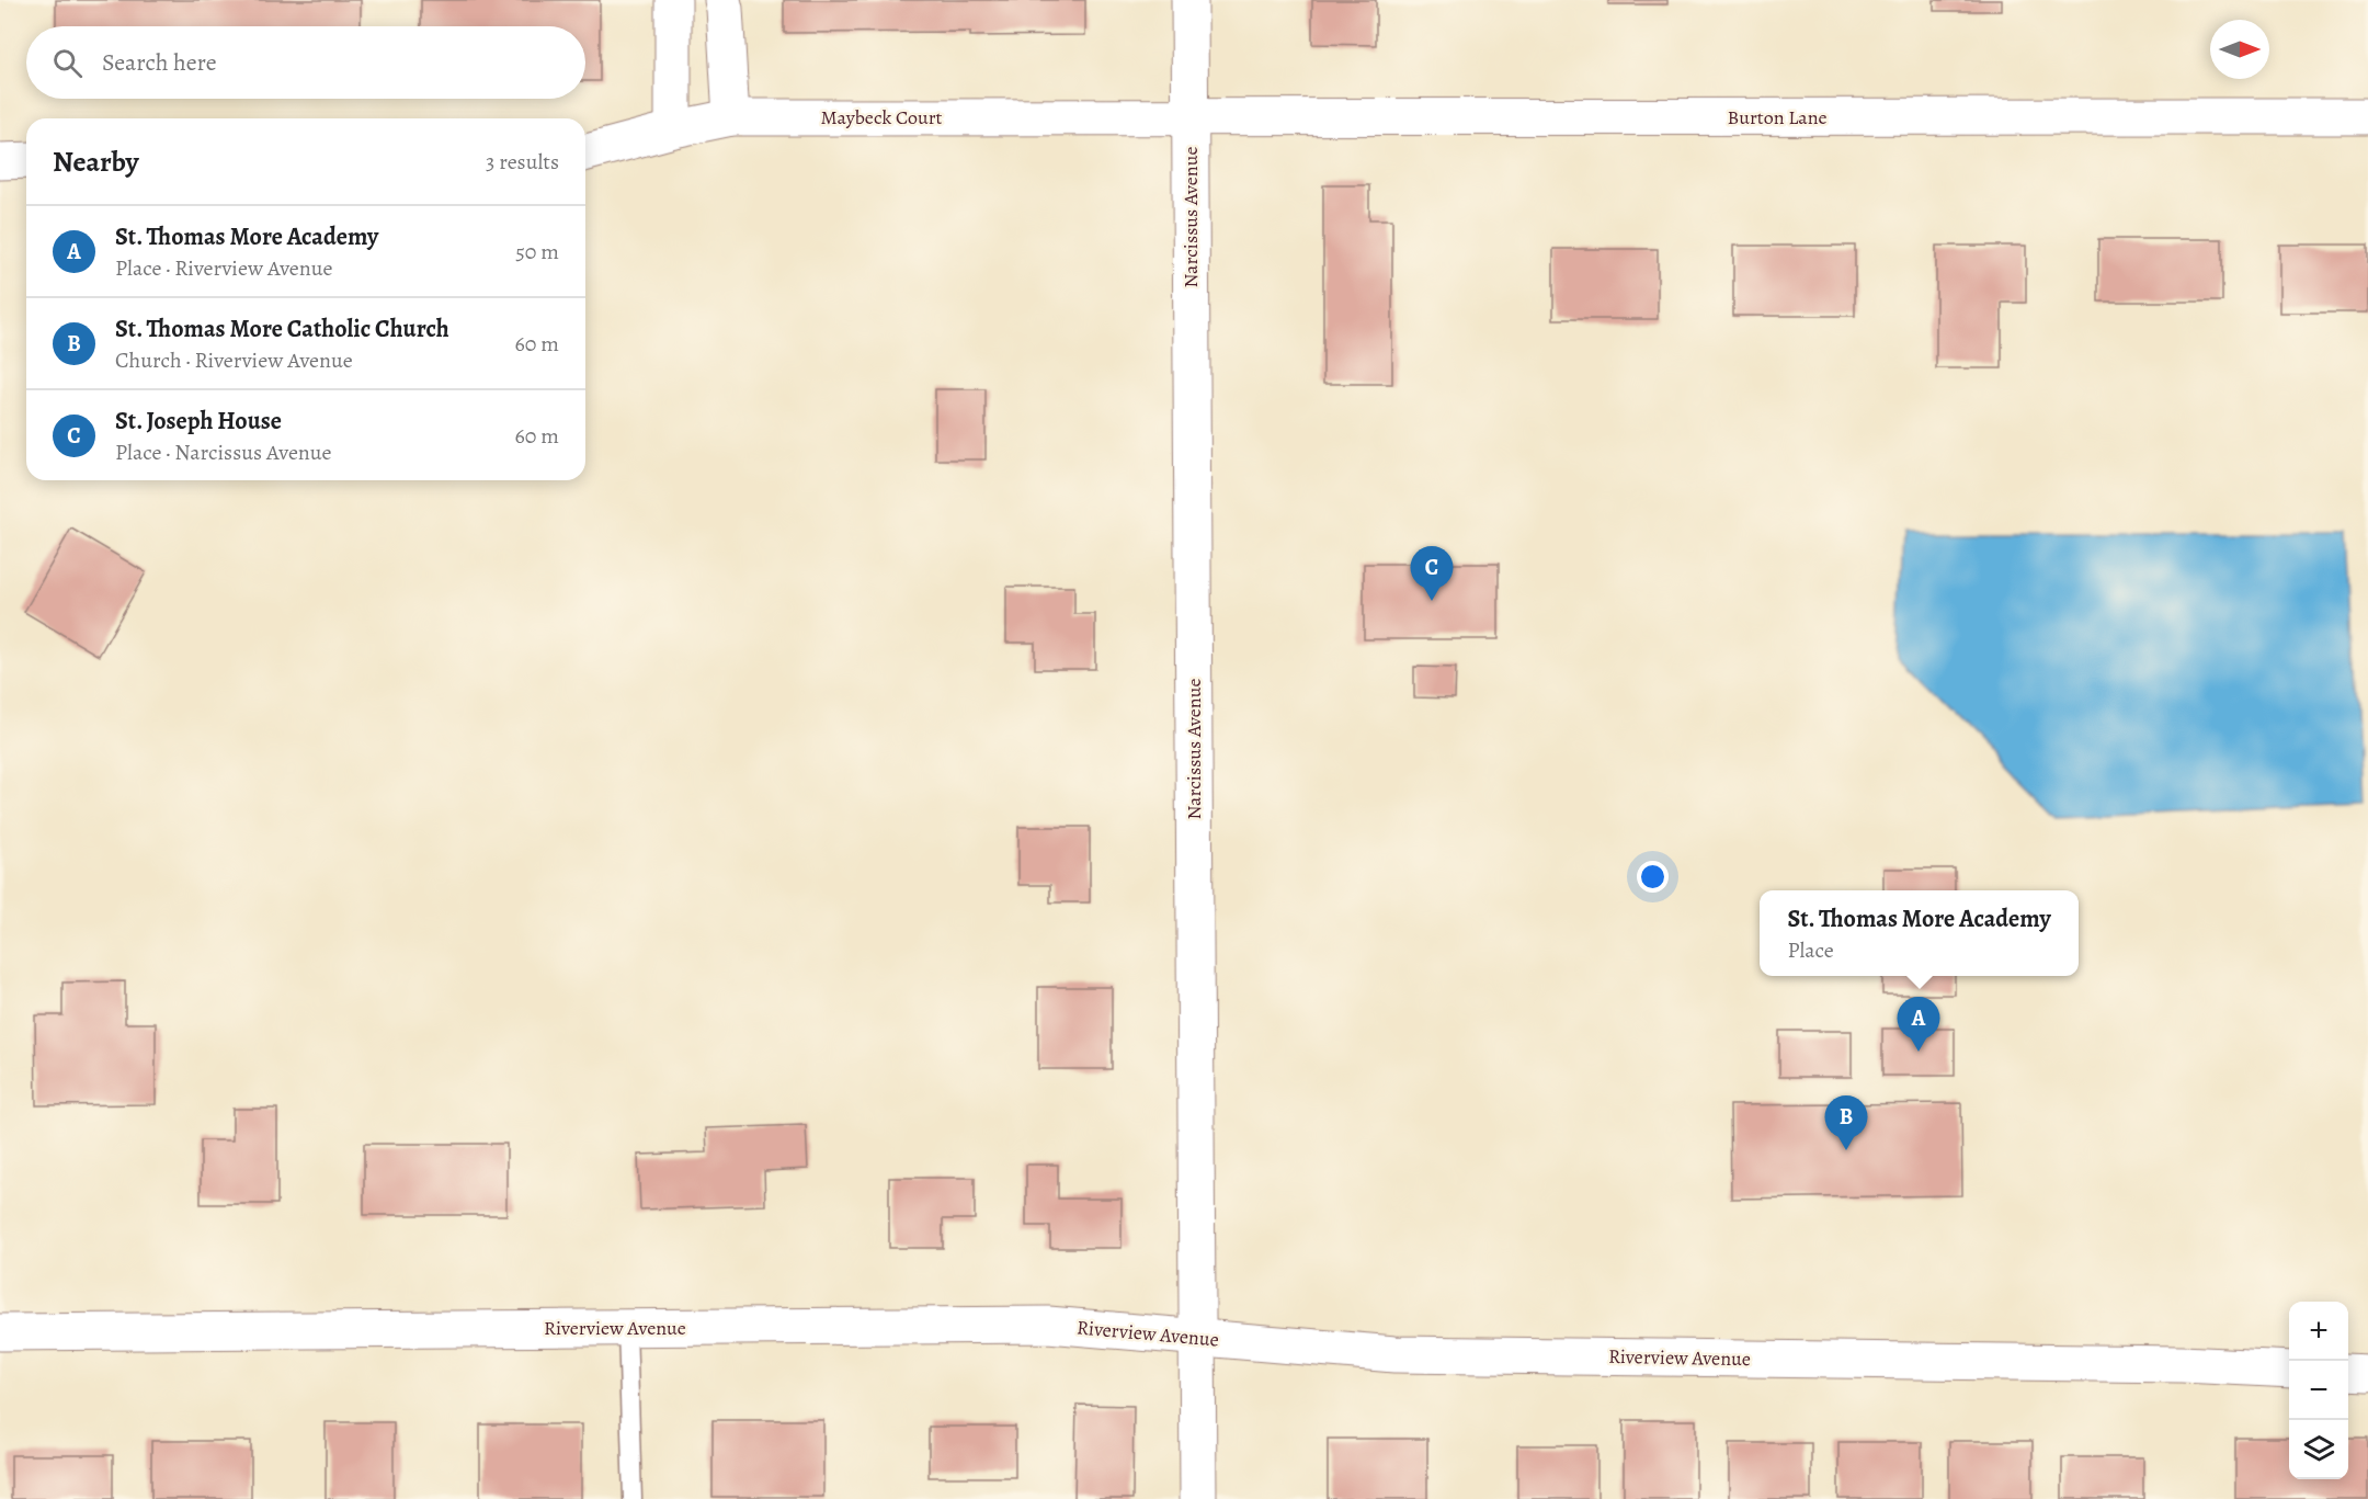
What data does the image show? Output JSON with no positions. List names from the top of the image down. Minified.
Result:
{"streets":{"street":["Maybeck Court","Burton Lane","Narcissus Avenue","Riverview Avenue"]},"crossings":[["Maybeck Court","Burton Lane"],["Maybeck Court","Narcissus Avenue"],["Burton Lane","Narcissus Avenue"],["Narcissus Avenue","Riverview Avenue"]],"north":"right","page":{"search":"Search here","heading":["Nearby","3 results"],"list":[{"mark":"A","name":"St. Thomas More Academy","note":"Place · Riverview Avenue","value":"50 m"},{"mark":"B","name":"St. Thomas More Catholic Church","note":"Church · Riverview Avenue","value":"60 m"},{"mark":"C","name":"St. Joseph House","note":"Place · Narcissus Avenue","value":"60 m"}],"pins":["C","A","B"],"popup":["St. Thomas More Academy","Place"],"map_buttons":["+","−"]}}
